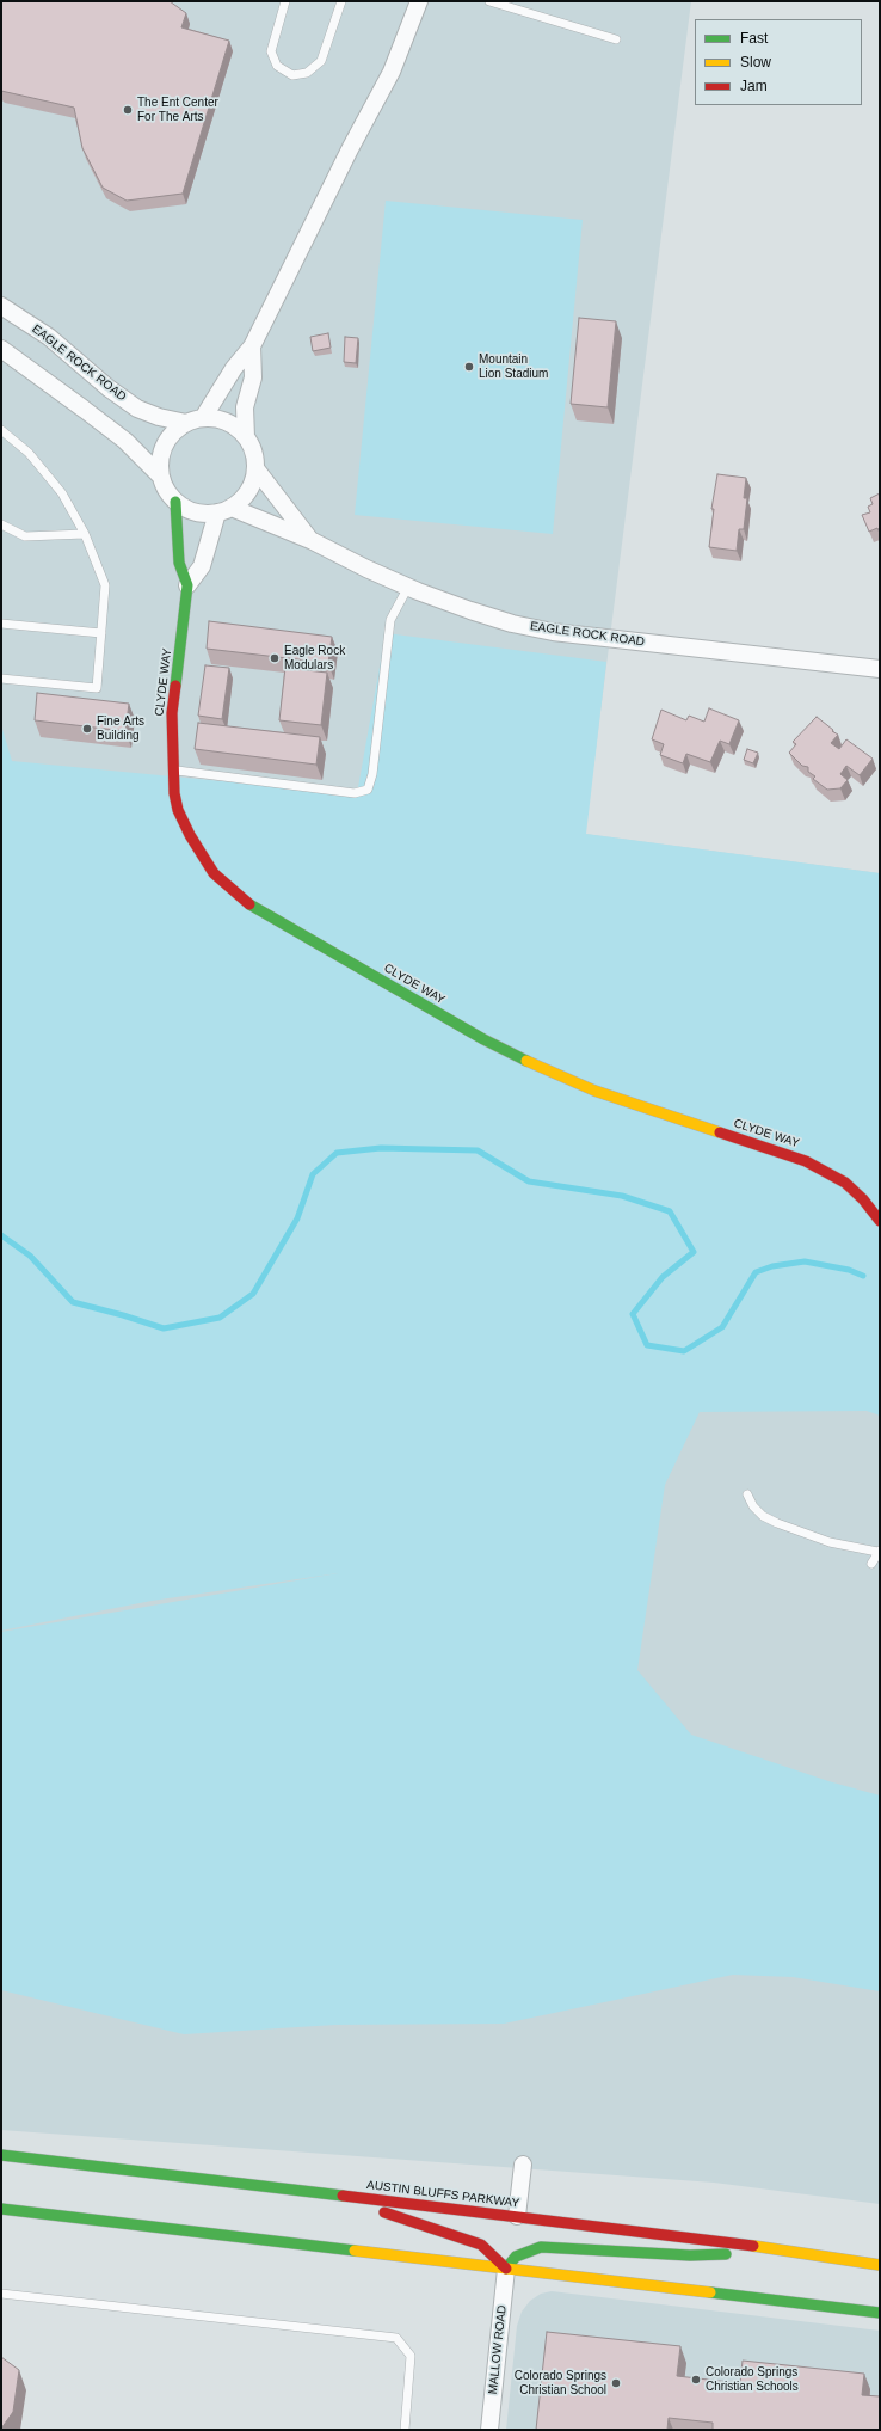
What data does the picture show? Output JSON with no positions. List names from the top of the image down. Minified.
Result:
{"streets":{"main road":["CLYDE WAY","AUSTIN BLUFFS PARKWAY"],"street":["EAGLE ROCK ROAD","MALLOW ROAD"]},"places":["The Ent Center For The Arts","Mountain Lion Stadium","Eagle Rock Modulars","Fine Arts Building","Colorado Springs Christian Schools","Colorado Springs Christian School"],"legend":["Fast","Slow","Jam"]}
